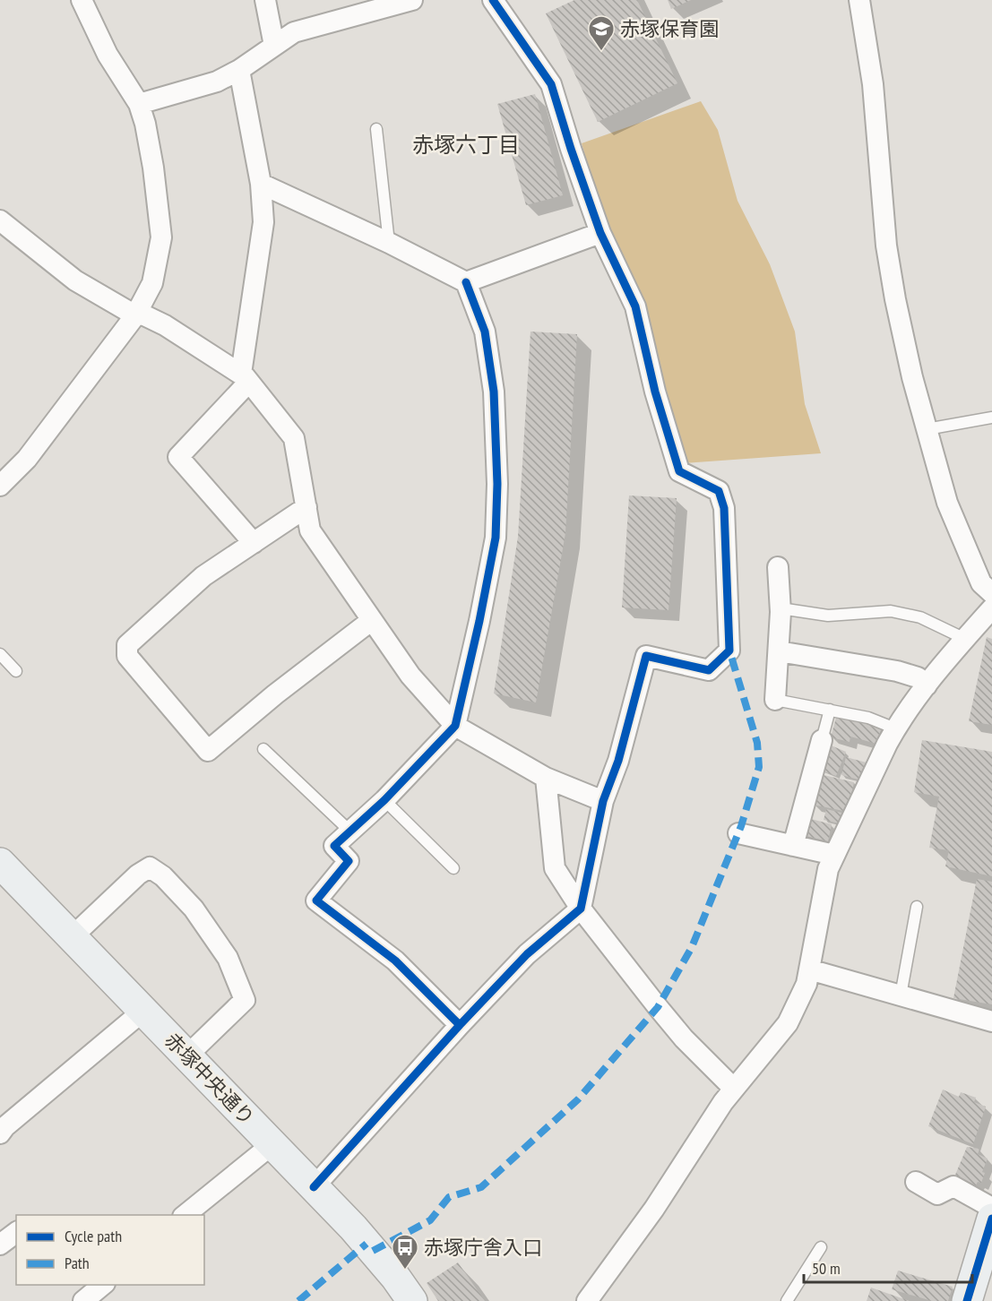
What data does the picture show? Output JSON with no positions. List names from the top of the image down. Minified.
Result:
{"streets":{"street":["赤塚中央通り"]},"districts":["赤塚六丁目"],"places":{"school or university":["赤塚保育園"],"bus stop":["赤塚庁舎入口"]},"legend":["Cycle path","Path"],"scale_bar":"50 m"}
